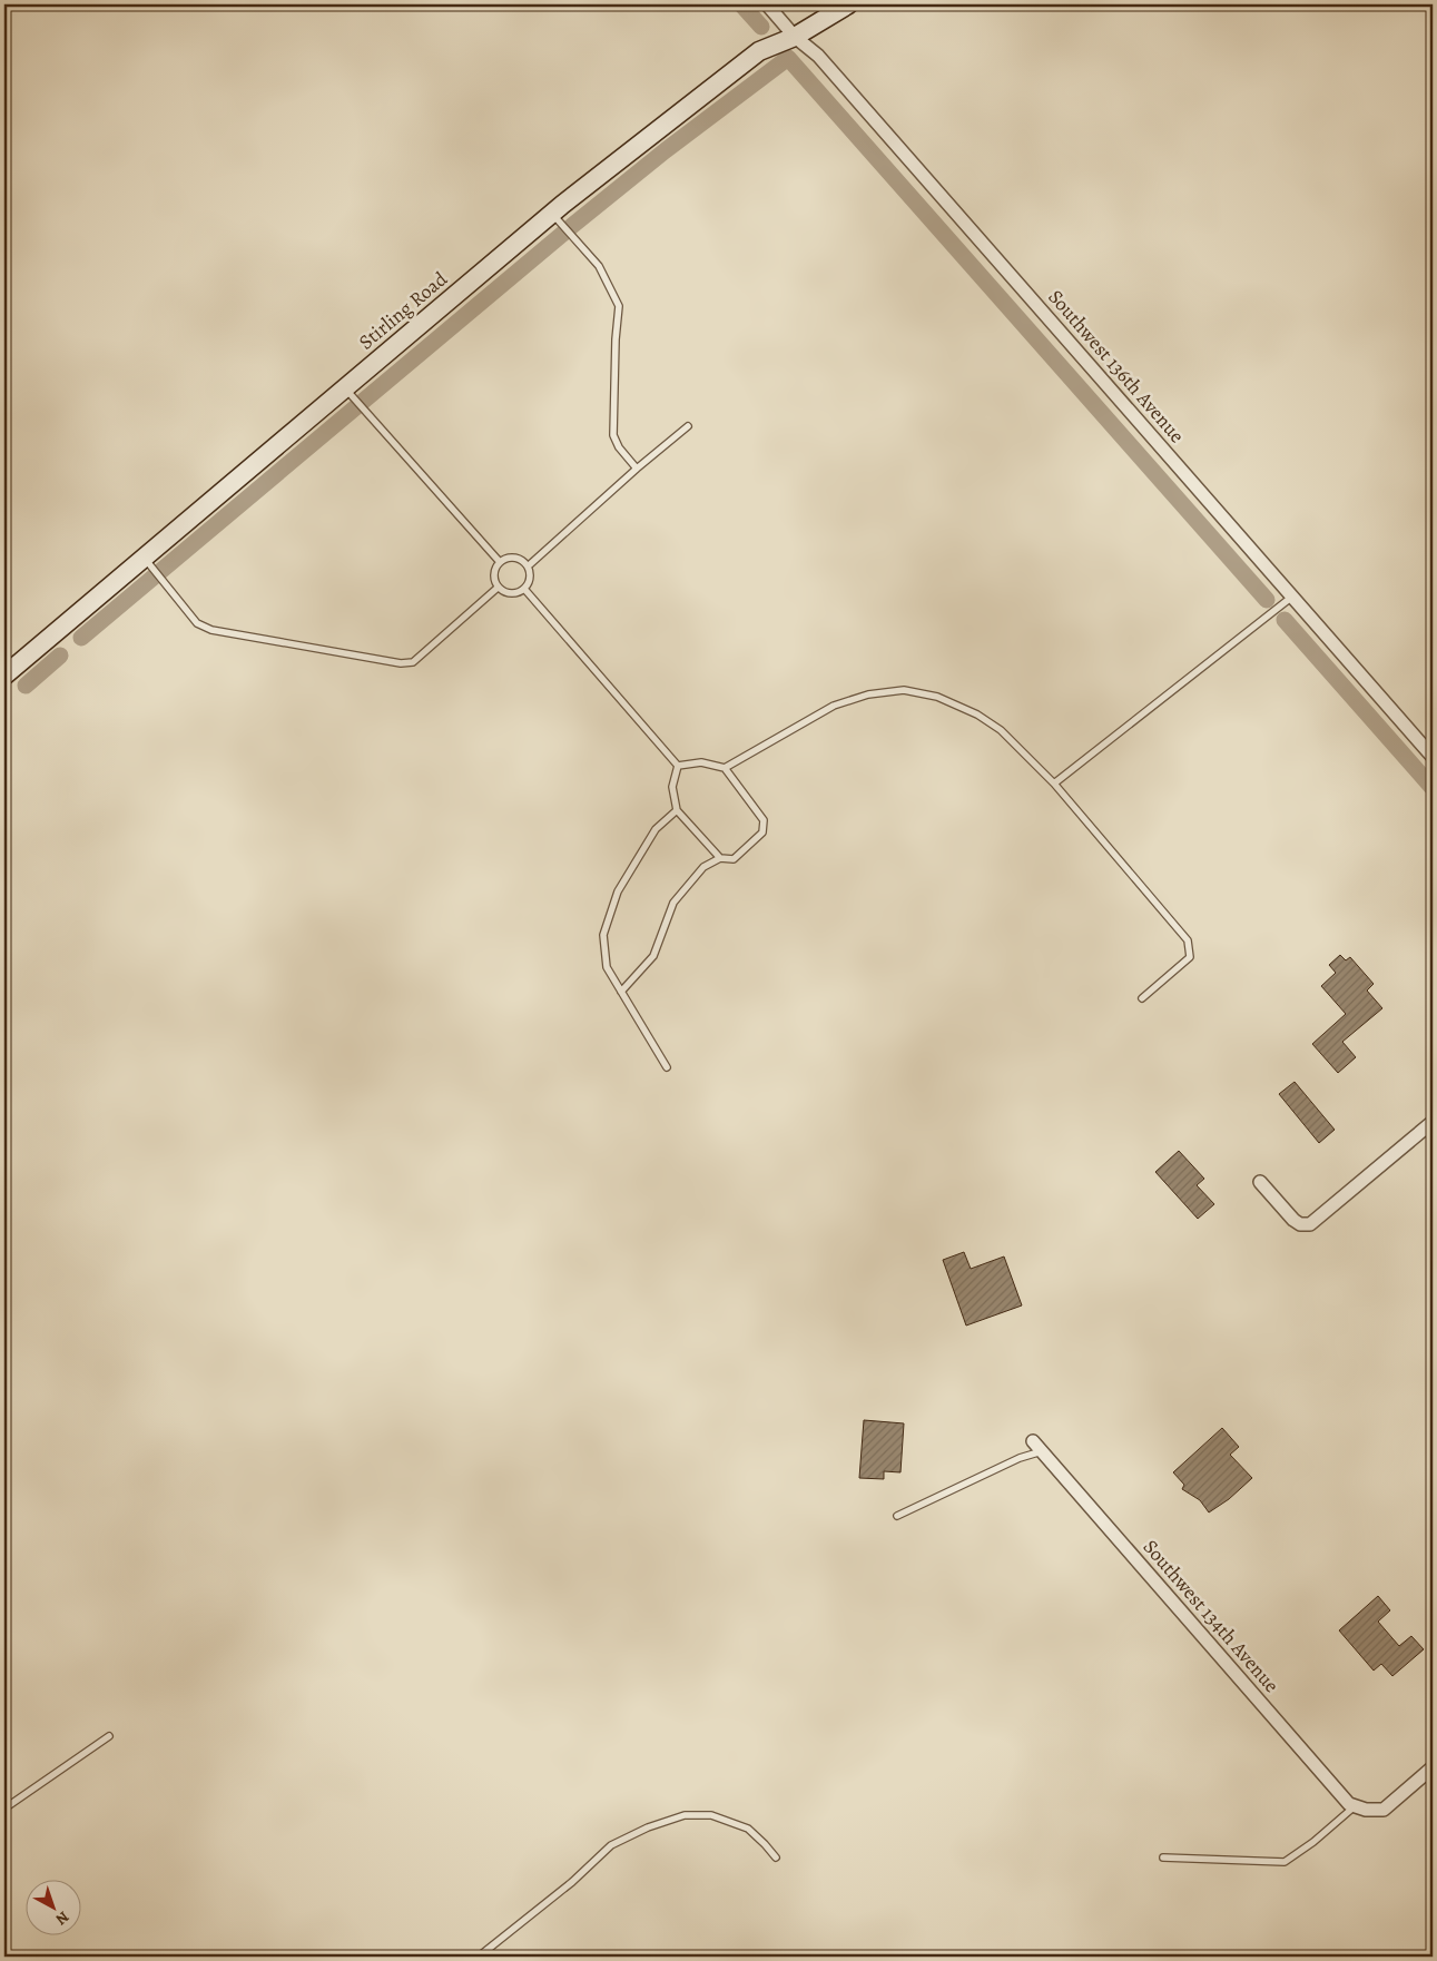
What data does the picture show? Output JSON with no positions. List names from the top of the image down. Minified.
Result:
{"streets":{"street":["Stirling Road","Southwest 136th Avenue","Southwest 134th Avenue"]},"crossings":[["Stirling Road","Southwest 136th Avenue"]],"north":"bottom right"}
